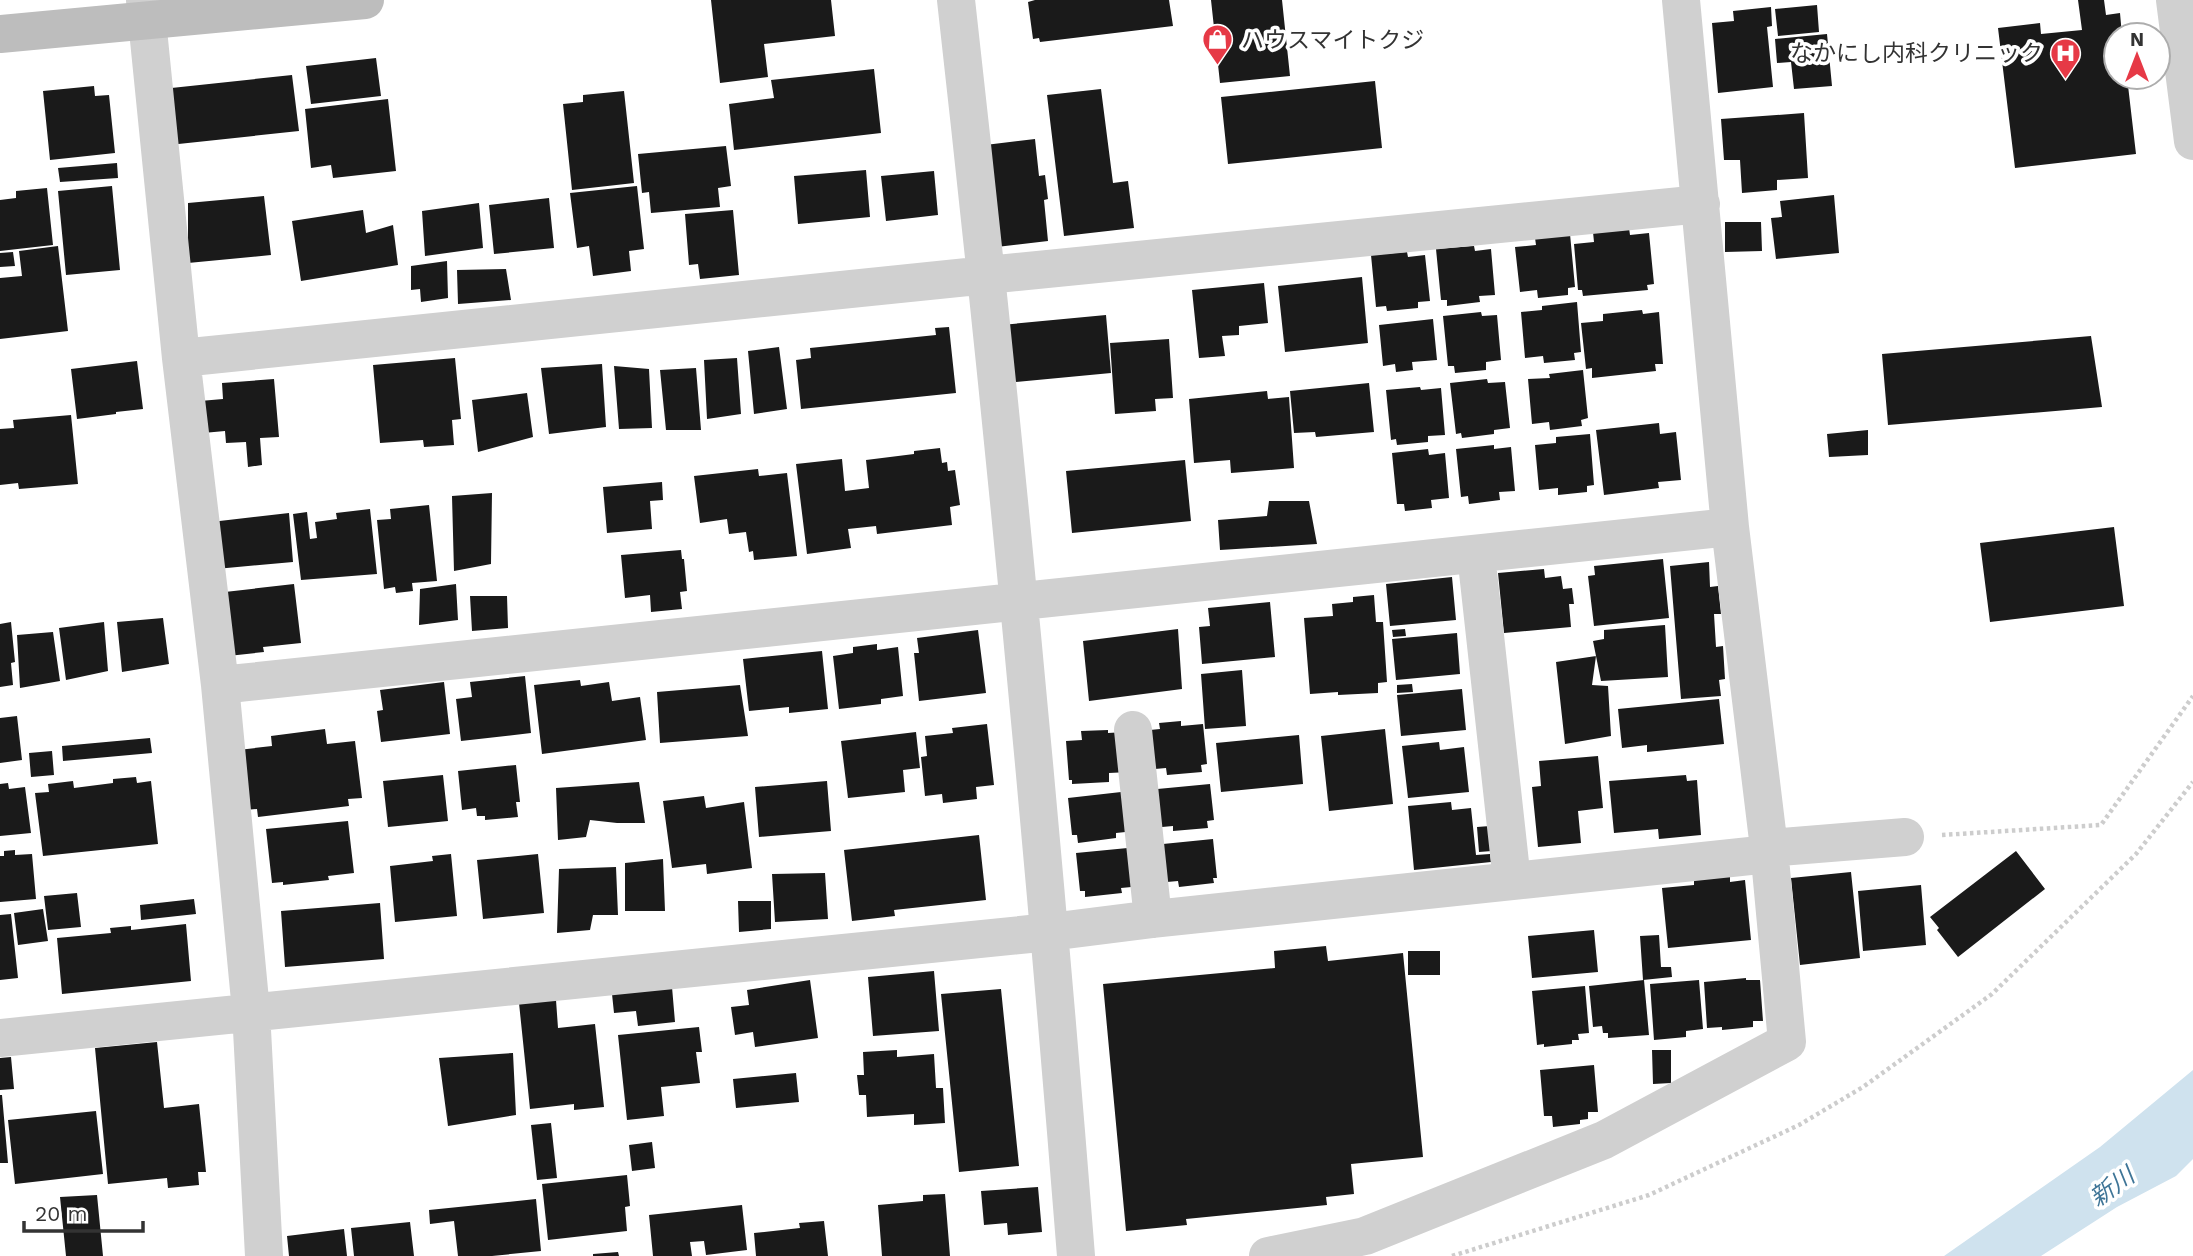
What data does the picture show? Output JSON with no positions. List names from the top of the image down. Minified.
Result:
{"water":["新川"],"places":{"shop":["ハウスマイトクジ"],"hospital":["なかにし内科クリニック"]},"scale_bar":"20 m","north":"top"}
